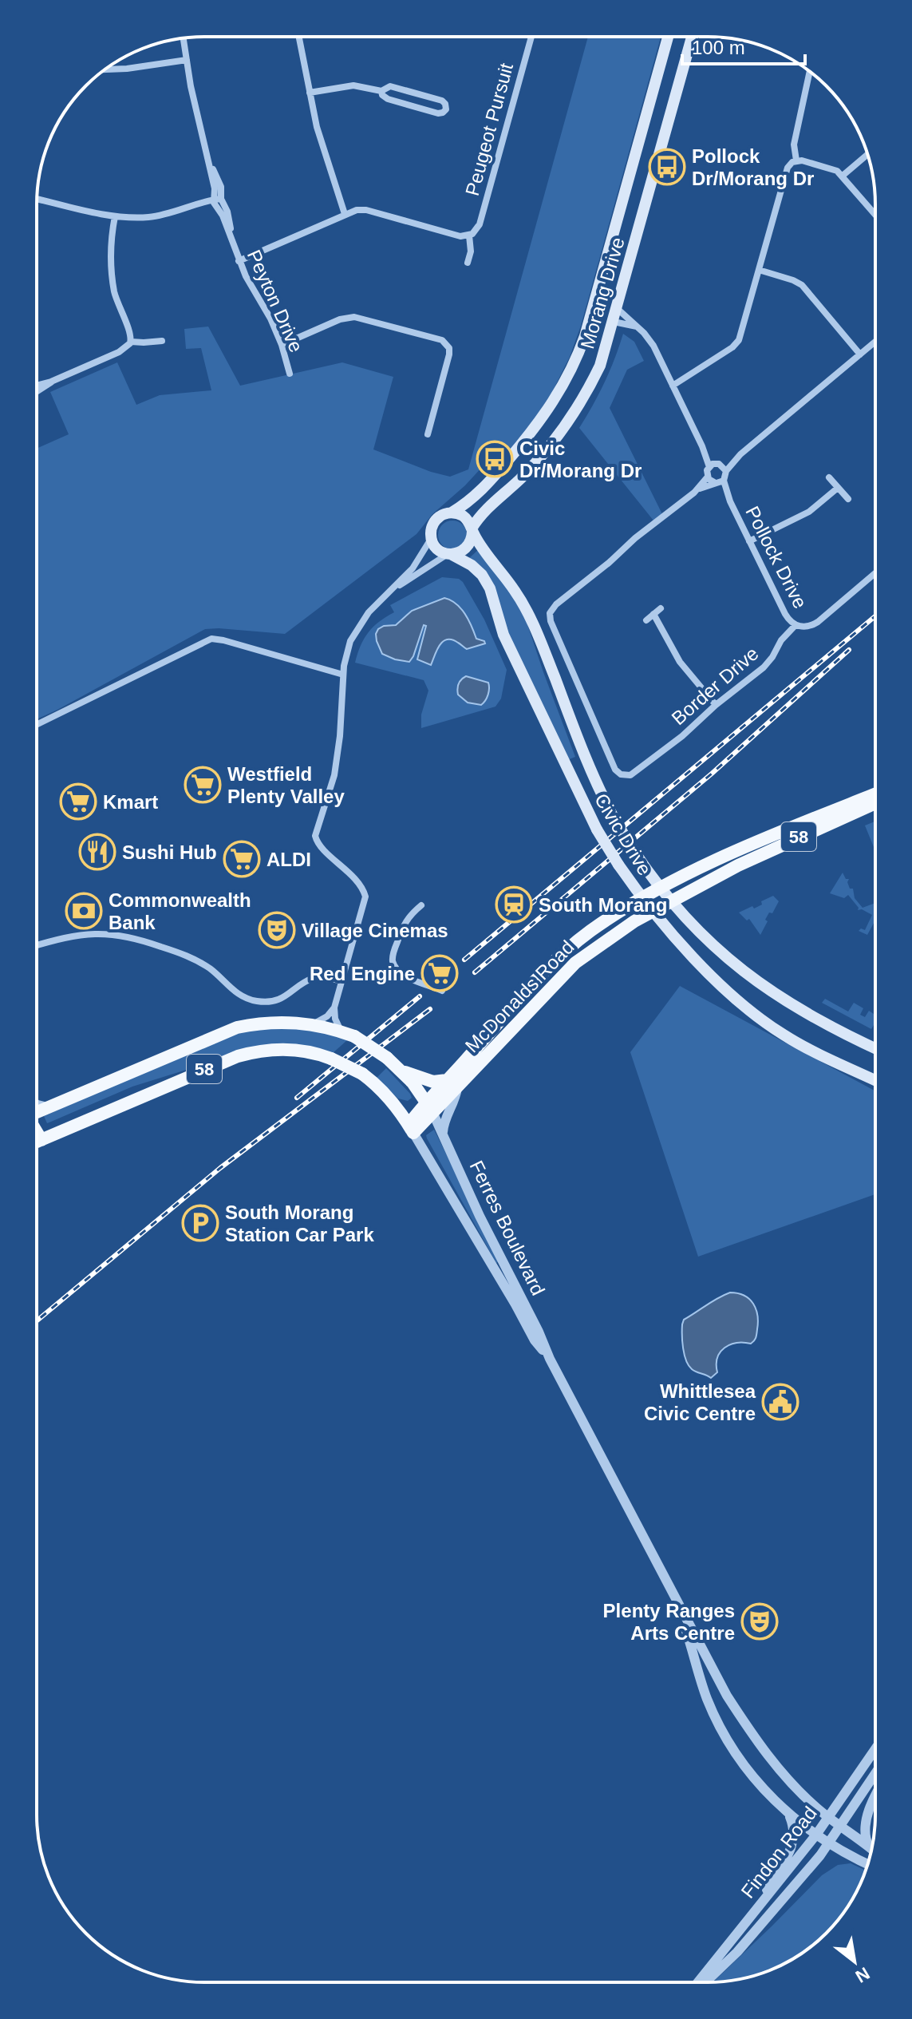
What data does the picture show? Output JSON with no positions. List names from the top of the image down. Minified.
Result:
{"streets":{"main road":["Morang Drive","Civic Drive","58","McDonalds Road"],"street":["Peugeot Pursuit","Peyton Drive","Pollock Drive","Border Drive","Ferres Boulevard","Findon Road"]},"crossings":[["Morang Drive","Civic Drive"],["Pollock Drive","Border Drive"],["Civic Drive","McDonalds Road"],["58","McDonalds Road"],["58","Ferres Boulevard"],["McDonalds Road","Ferres Boulevard"],["Ferres Boulevard","Findon Road"]],"places":{"bus stop":["Pollock Dr/Morang Dr","Civic Dr/Morang Dr"],"supermarket":["Westfield Plenty Valley","Kmart","ALDI","Red Engine"],"restaurant":["Sushi Hub"],"station":["South Morang"],"bank":["Commonwealth Bank"],"theatre":["Village Cinemas","Plenty Ranges Arts Centre"],"parking":["South Morang Station Car Park"],"public building":["Whittlesea Civic Centre"]},"scale_bar":"100 m","north":"bottom right"}
